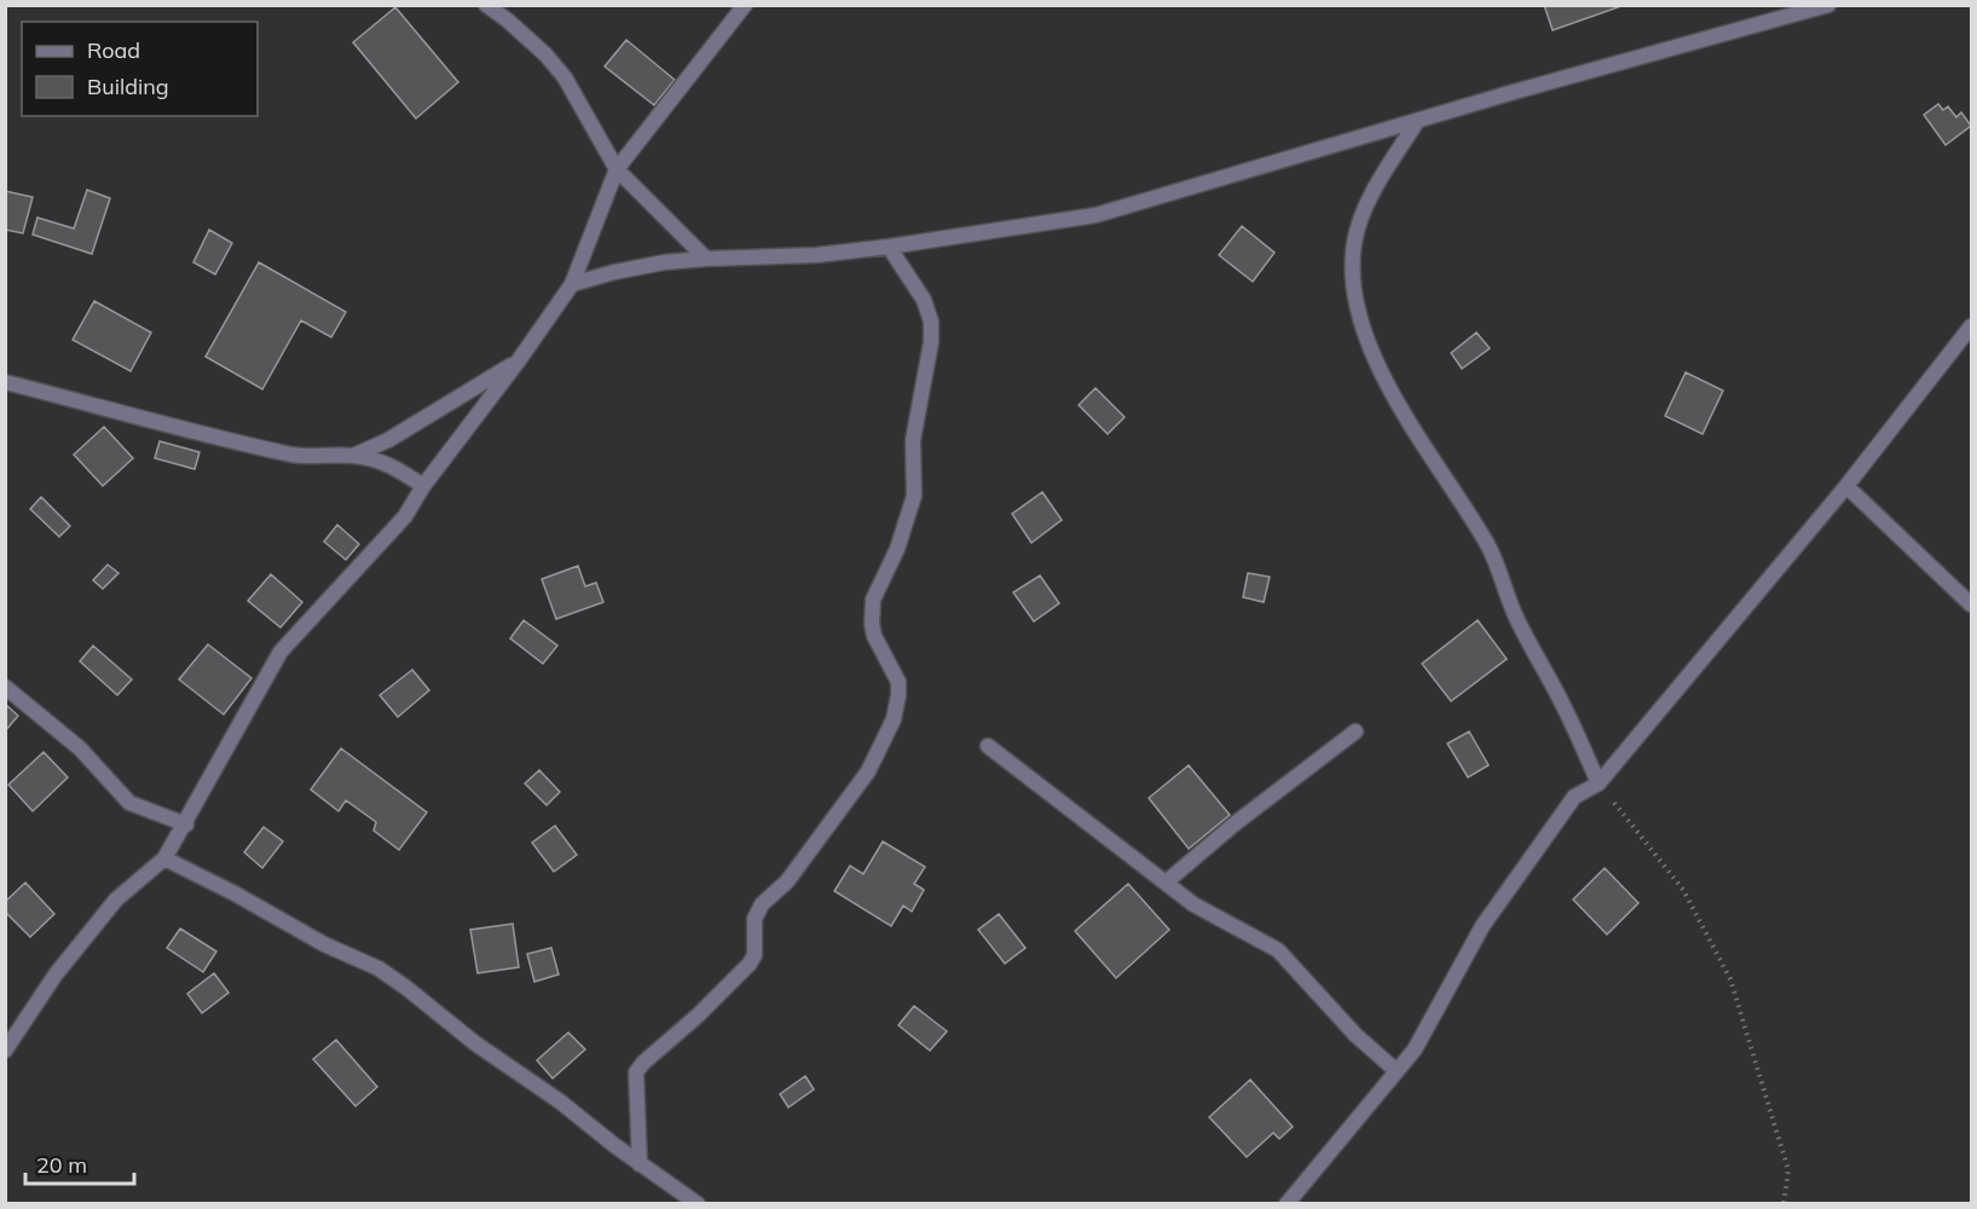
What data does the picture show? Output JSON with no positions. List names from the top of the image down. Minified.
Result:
{"legend":["Road","Building"],"scale_bar":"20 m"}
